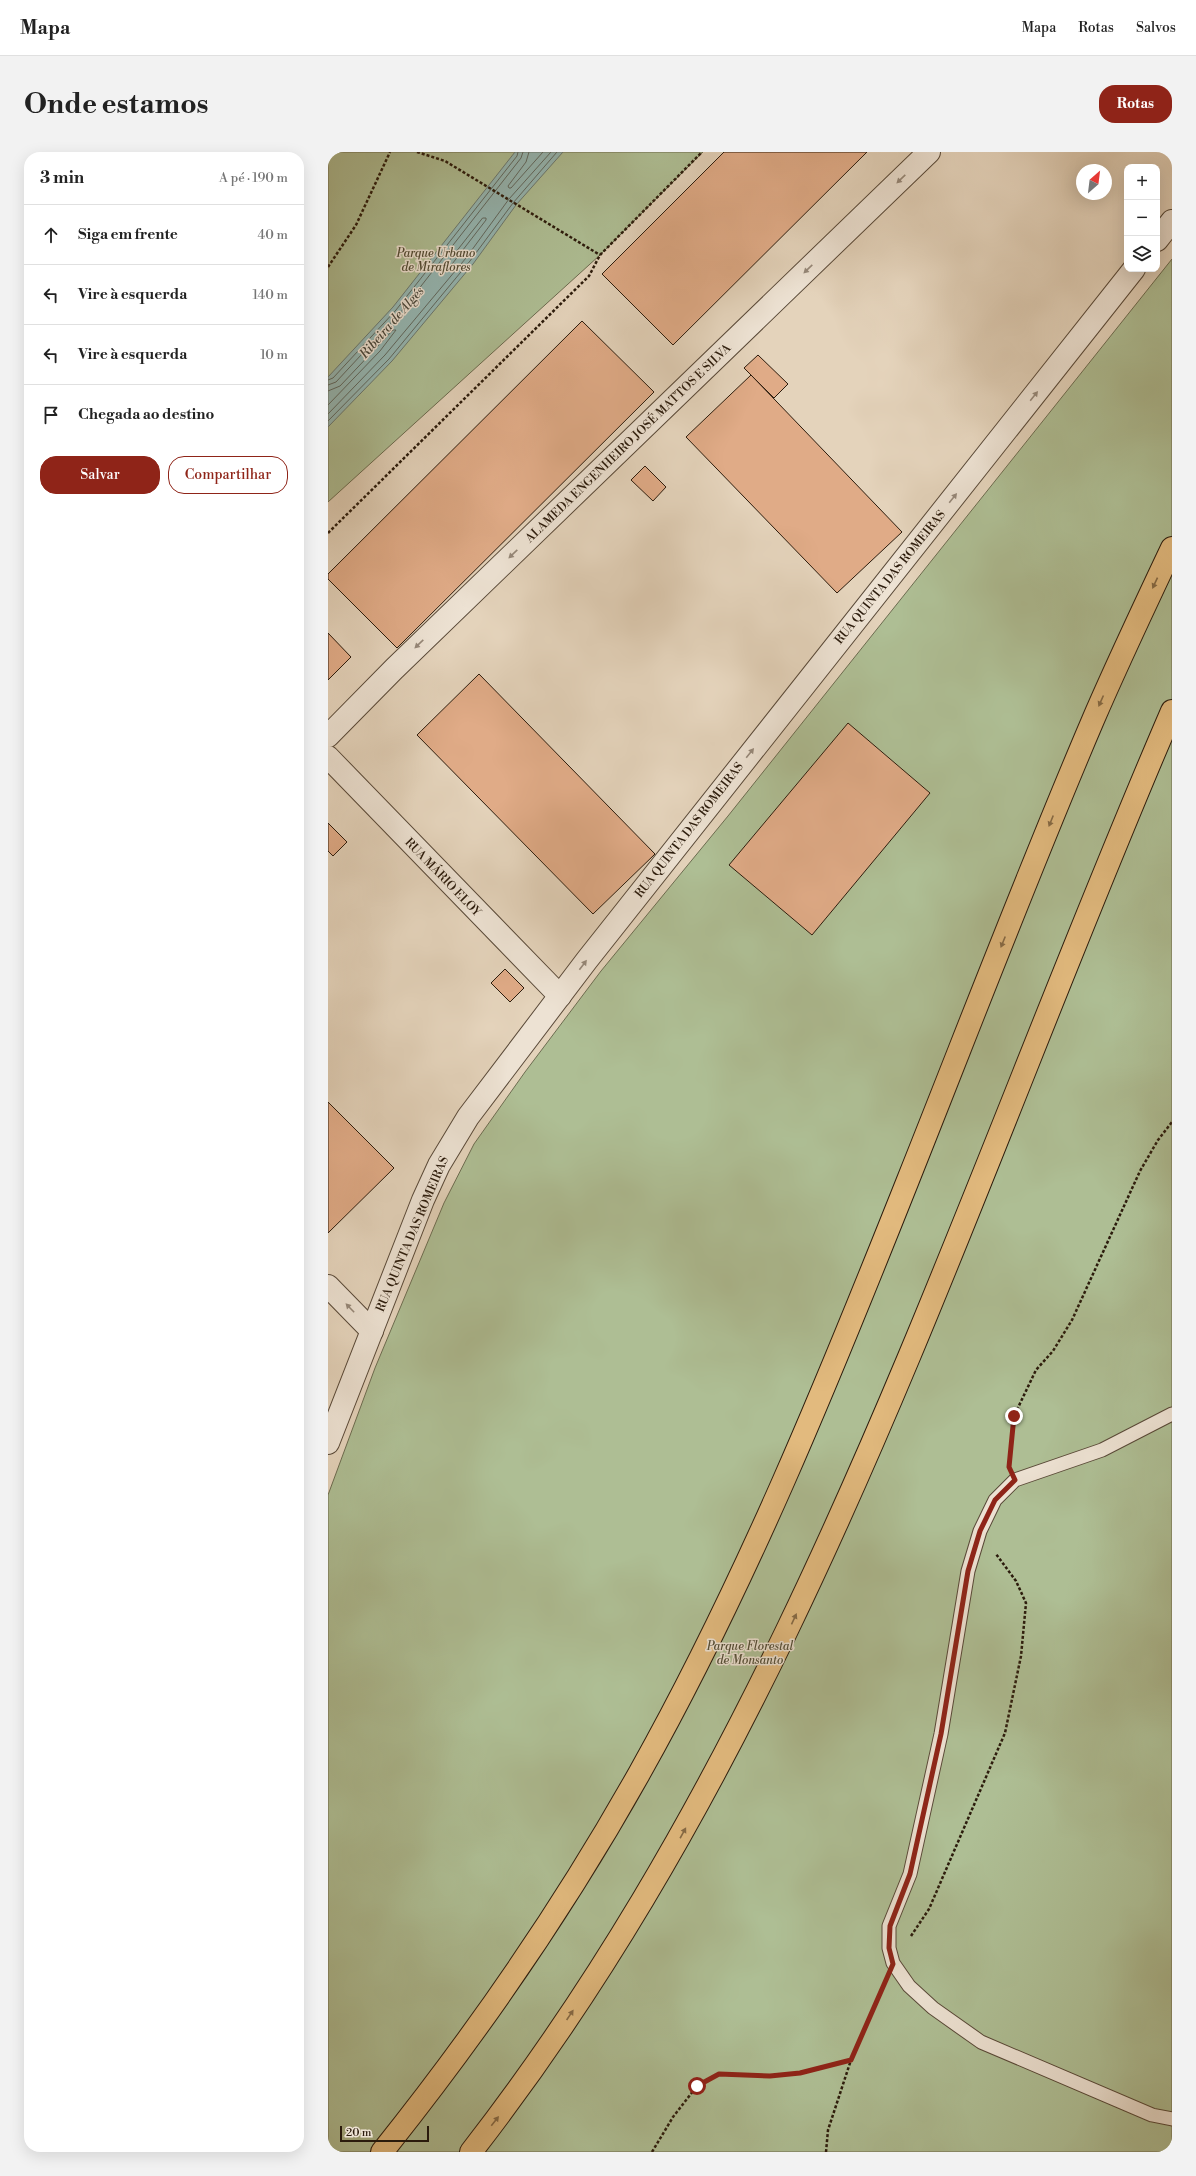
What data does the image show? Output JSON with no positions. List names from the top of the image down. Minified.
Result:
{"streets":{"street":["ALAMEDA ENGENHEIRO JOSÉ MATTOS E SILVA","RUA QUINTA DAS ROMEIRAS","RUA MÁRIO ELOY"]},"crossings":[["RUA QUINTA DAS ROMEIRAS","RUA MÁRIO ELOY"]],"one_way":["ALAMEDA ENGENHEIRO JOSÉ MATTOS E SILVA","RUA QUINTA DAS ROMEIRAS"],"water":["Ribeira de Algés"],"parks":["Parque Urbano de Miraflores","Parque Florestal de Monsanto"],"scale_bar":"20 m","north":"top right","page":{"header":"Mapa","nav":["Mapa","Rotas","Salvos"],"buttons":["Rotas",["Salvar","Compartilhar"]],"title":"Onde estamos","heading":["3 min","A pé · 190 m"],"map_buttons":["+","−"],"list":[["Siga em frente","40 m"],["Vire à esquerda","140 m"],["Vire à esquerda","10 m"],"Chegada ao destino"],"scale":"20 m"}}
